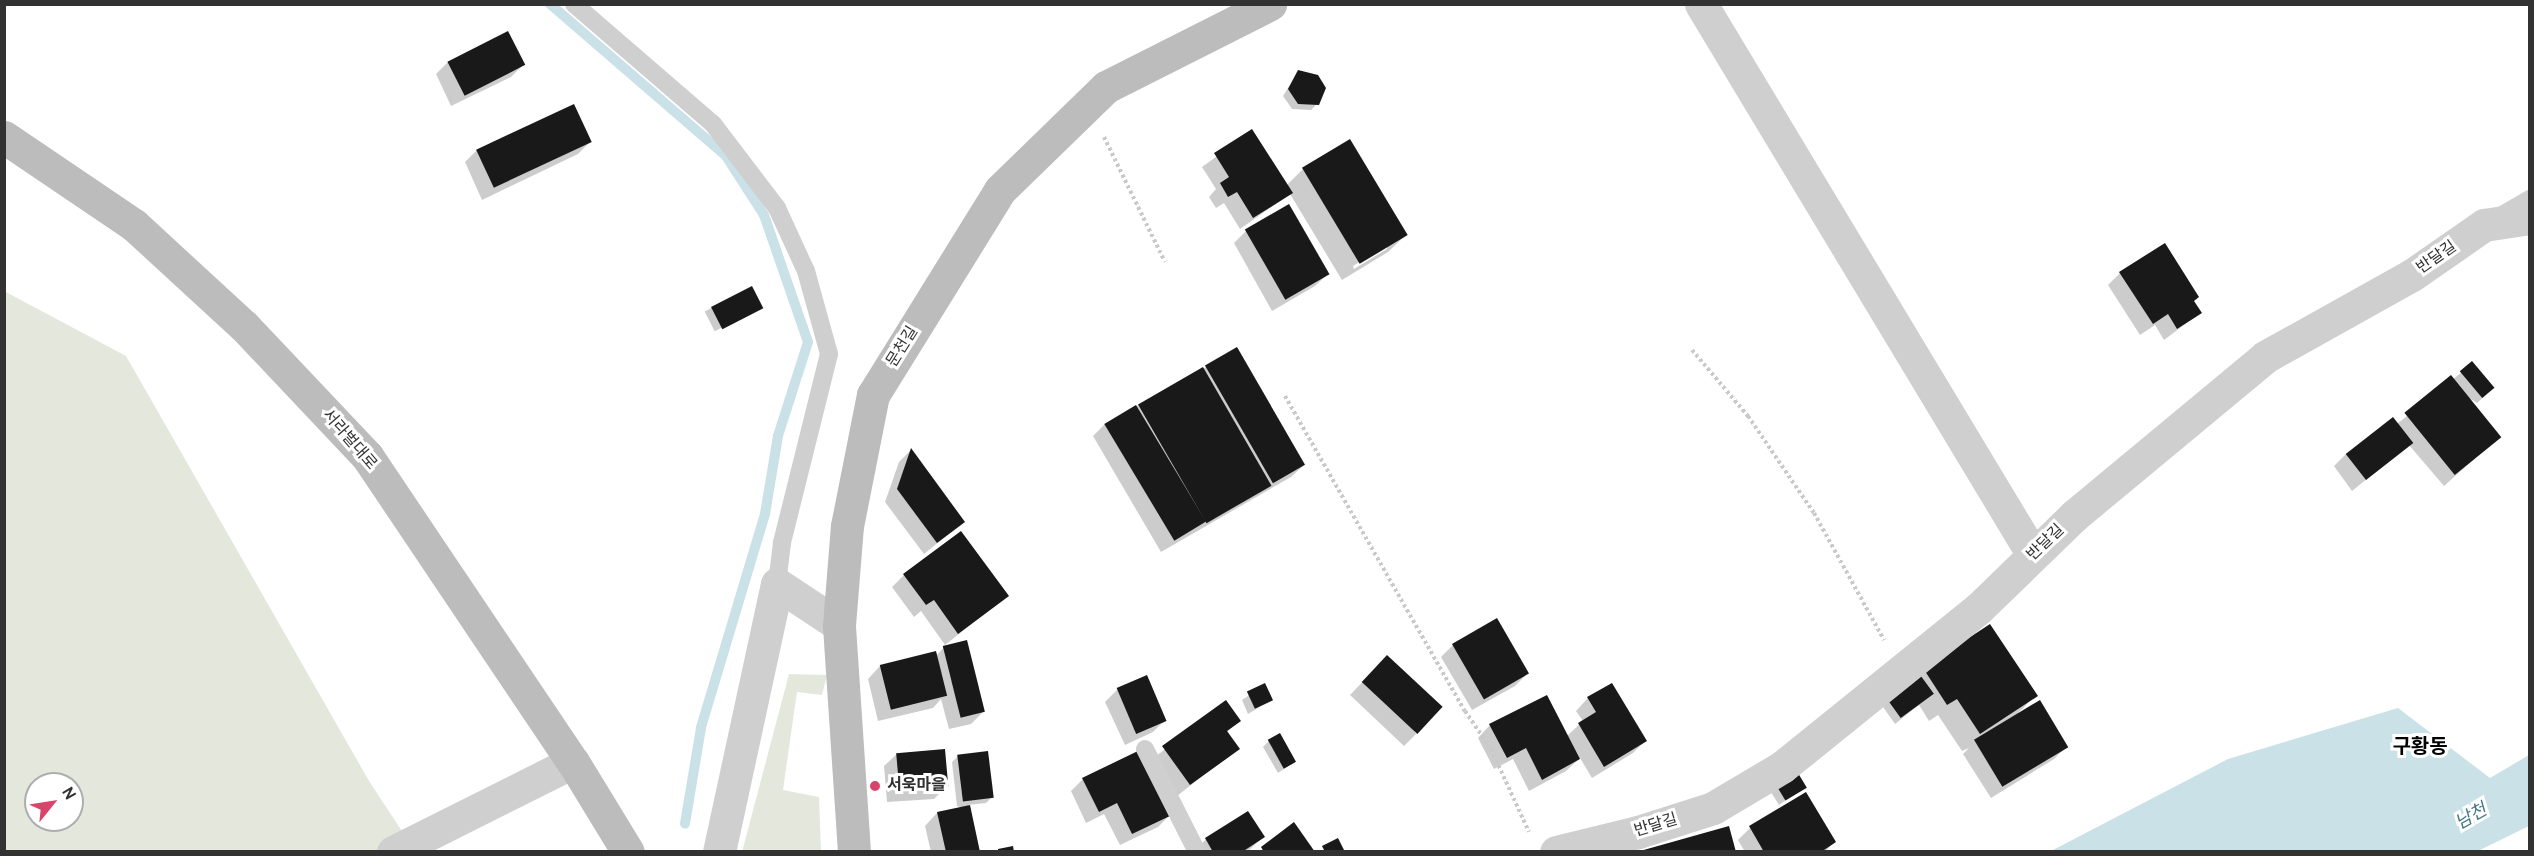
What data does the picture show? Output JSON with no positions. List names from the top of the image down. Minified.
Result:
{"streets":{"street":["반달길","문천길","서라벌대로"]},"districts":["구황동"],"water":["남천"],"places":["서욱마을"],"north":"top right"}
